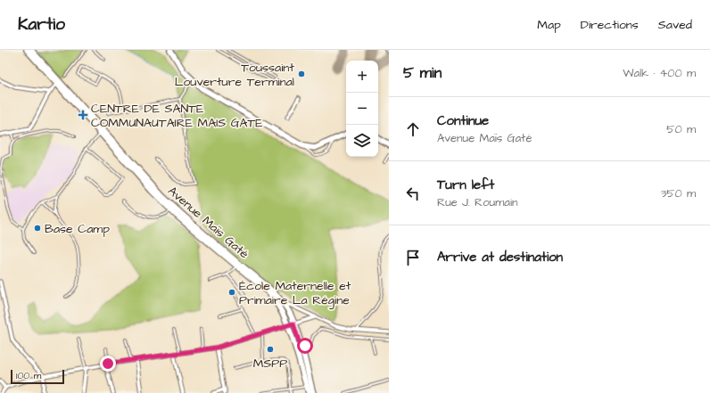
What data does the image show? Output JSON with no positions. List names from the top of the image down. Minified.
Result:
{"streets":{"main road":["Avenue Maïs Gaté"]},"places":{"other":["Toussaint Louverture Terminal","Base Camp","École Maternelle et Primaire La Régine","MSPP"],"health":["CENTRE DE SANTE COMMUNAUTAIRE MAIS GATE"]},"scale_bar":"100 m","page":{"header":"Kartio","nav":["Map","Directions","Saved"],"heading":["5 min","Walk · 400 m"],"map_buttons":["+","−"],"list":[["Continue","Avenue Maïs Gaté","50 m"],["Turn left","Rue J. Roumain","350 m"],"Arrive at destination"],"scale":"100 m"}}
